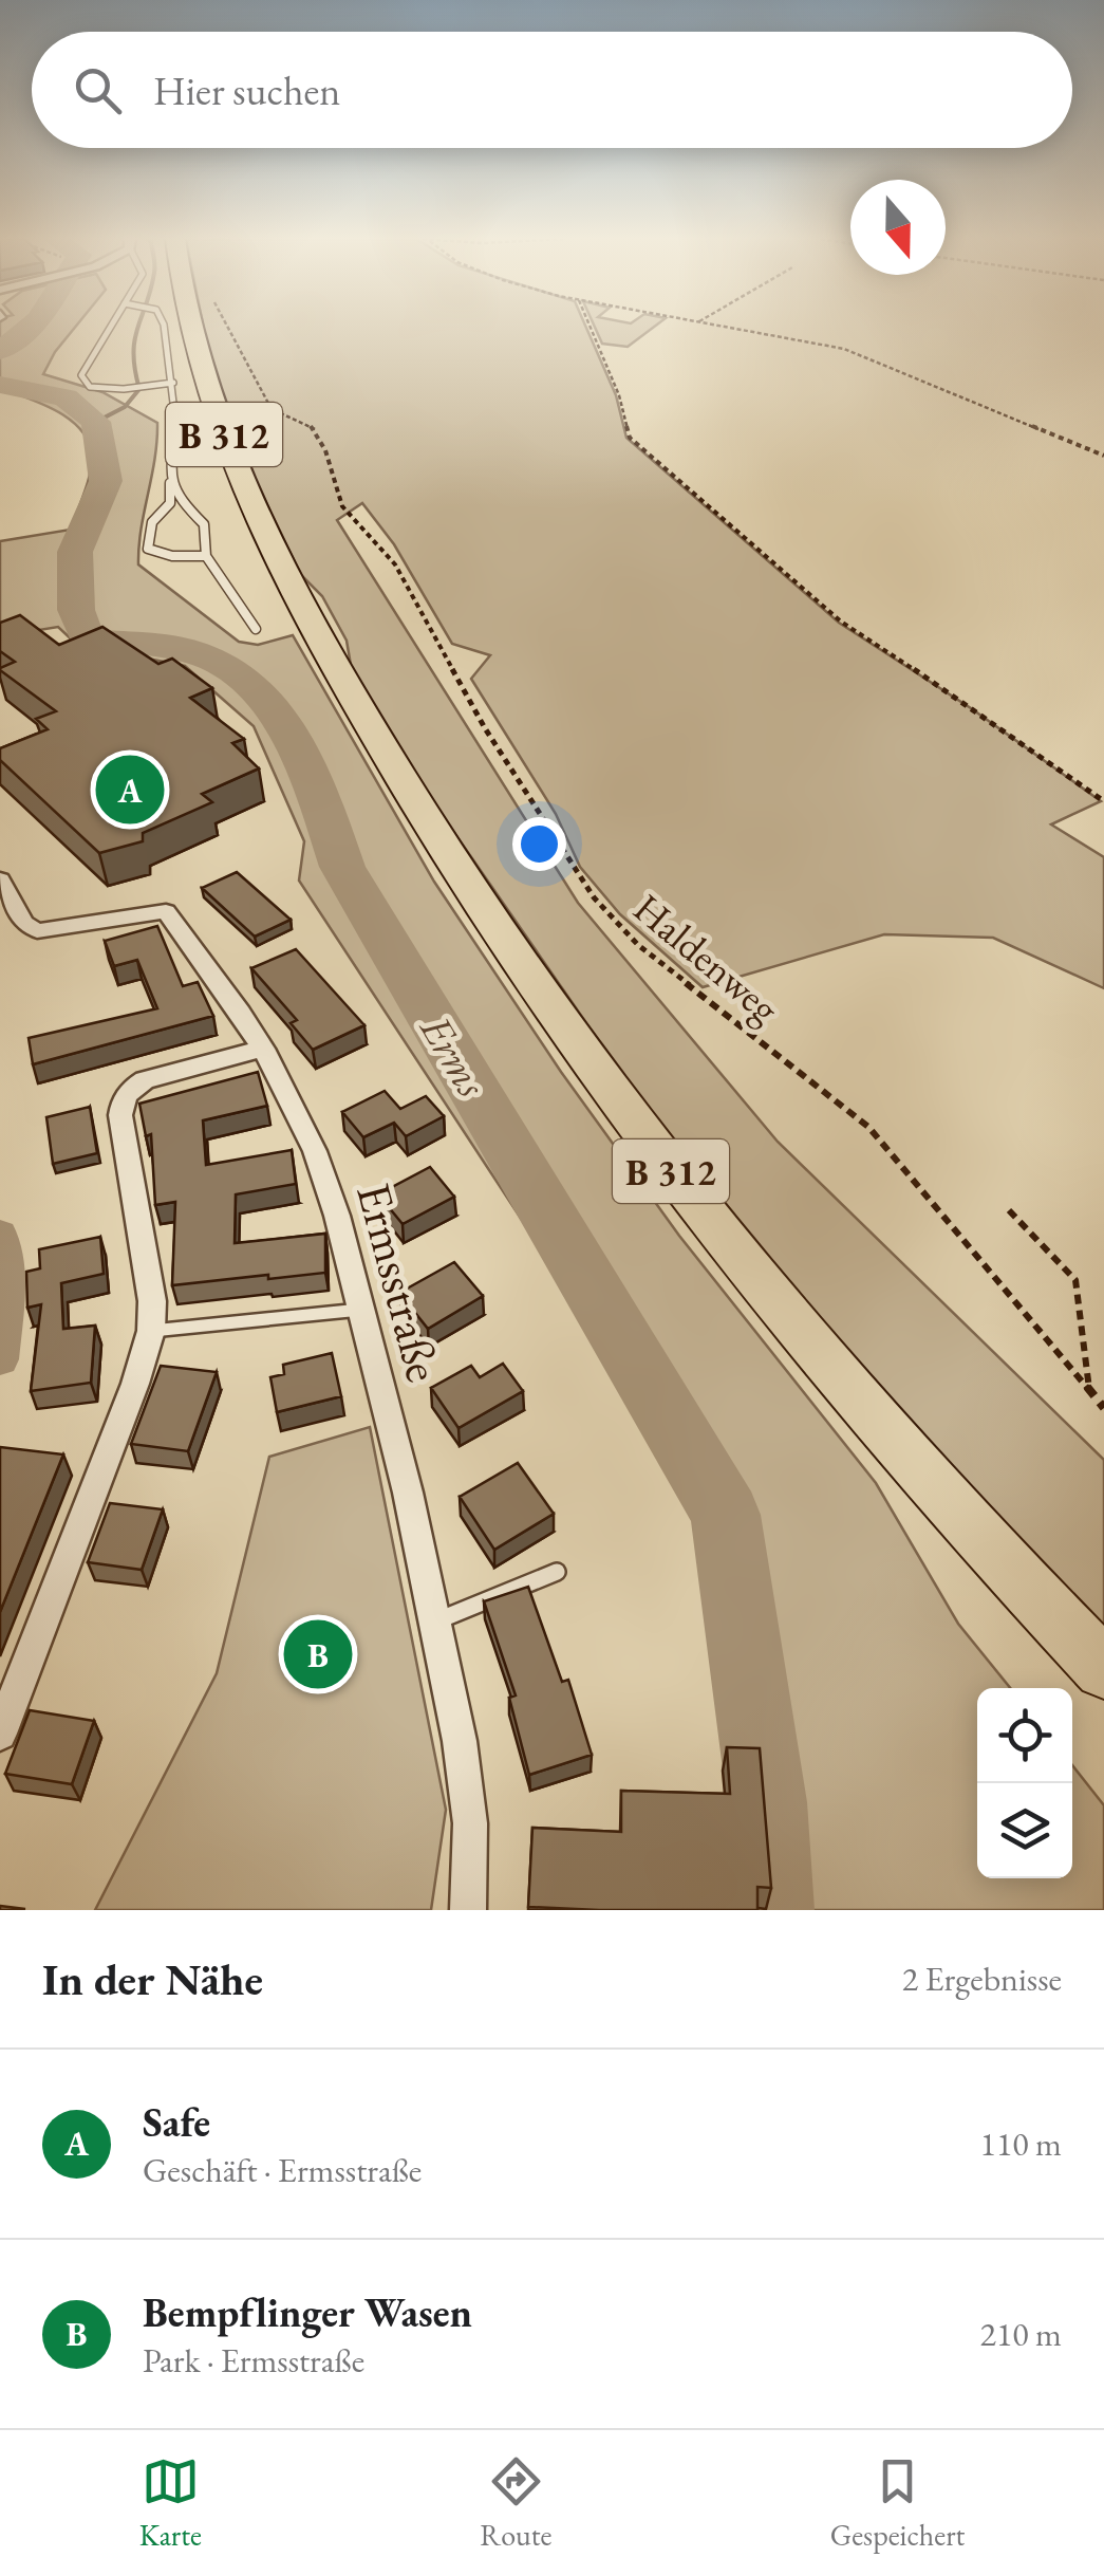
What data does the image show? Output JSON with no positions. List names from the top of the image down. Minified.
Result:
{"streets":{"highway":["B 312"],"street":["Ermsstraße"],"path":["Haldenweg"]},"water":["Erms"],"north":"bottom","page":{"search":"Hier suchen","pins":["A","B"],"heading":["In der Nähe","2 Ergebnisse"],"list":[{"mark":"A","name":"Safe","note":"Geschäft · Ermsstraße","value":"110 m"},{"mark":"B","name":"Bempflinger Wasen","note":"Park · Ermsstraße","value":"210 m"}],"nav":["Karte","Route","Gespeichert"]}}
